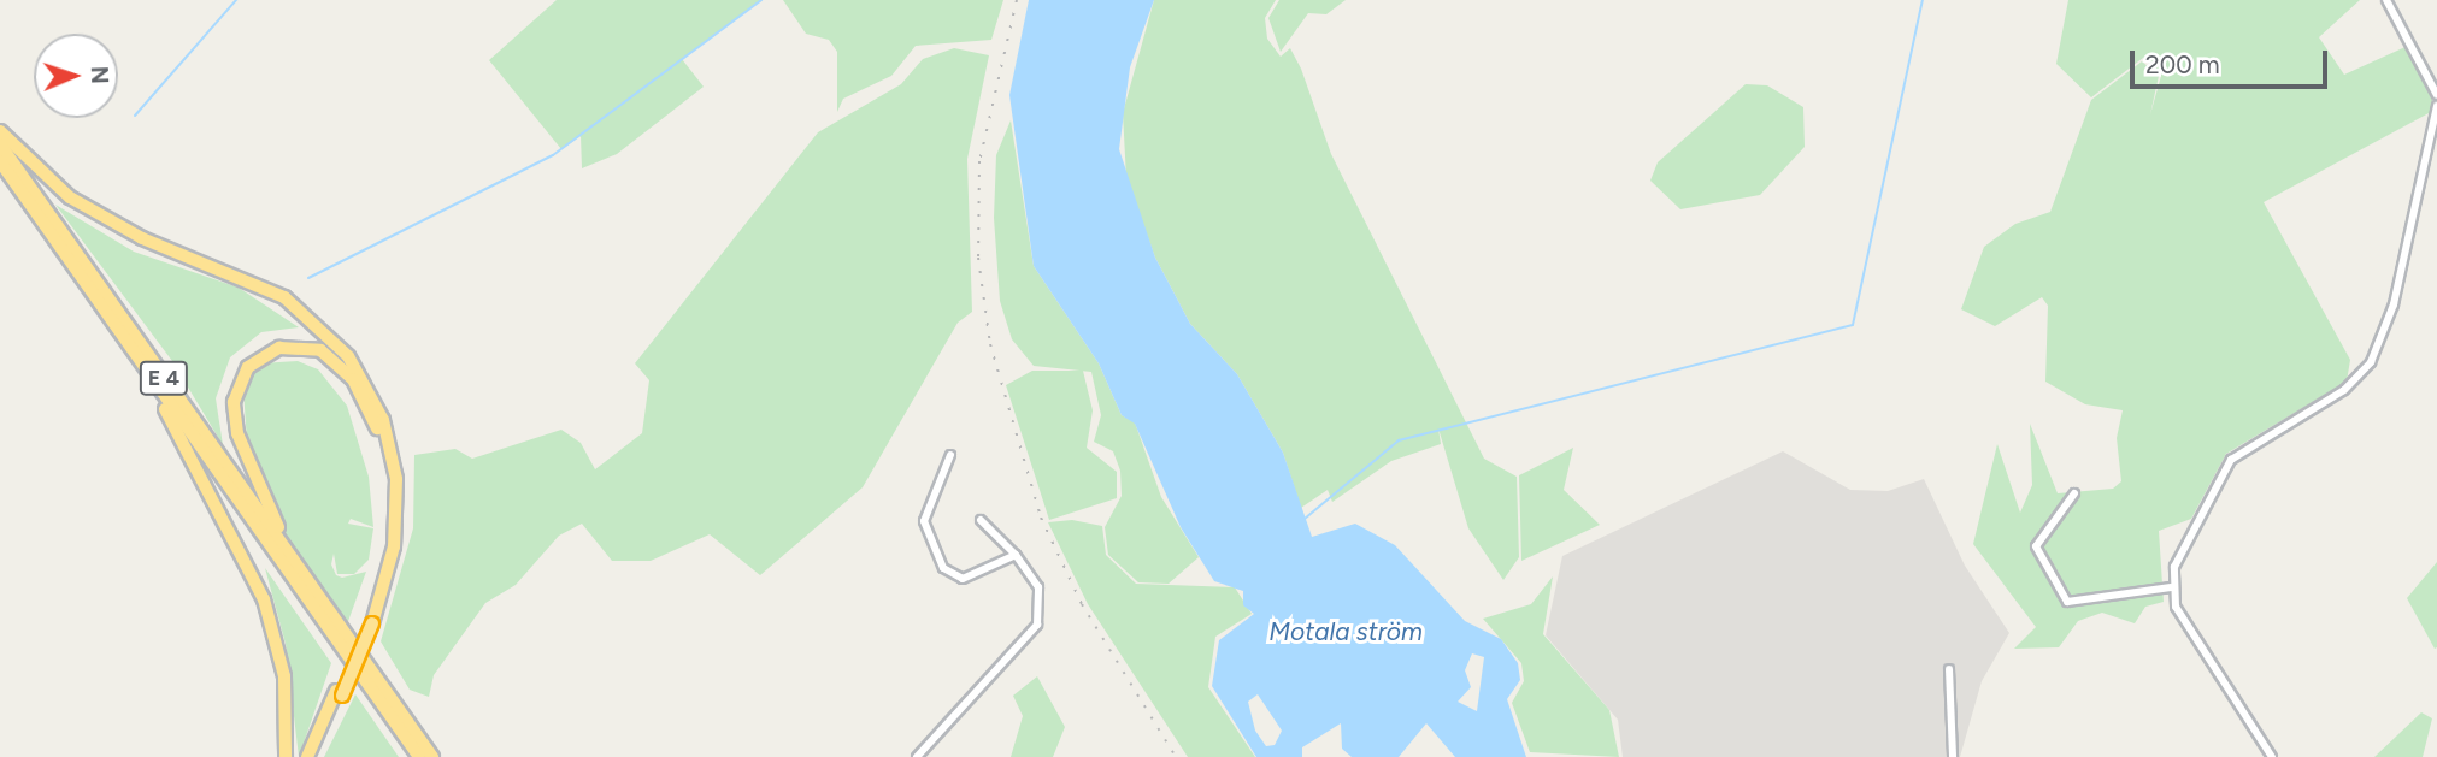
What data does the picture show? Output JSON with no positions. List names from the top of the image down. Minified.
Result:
{"streets":{"highway":["E 4"]},"water":["Motala ström"],"scale_bar":"200 m","north":"right"}
